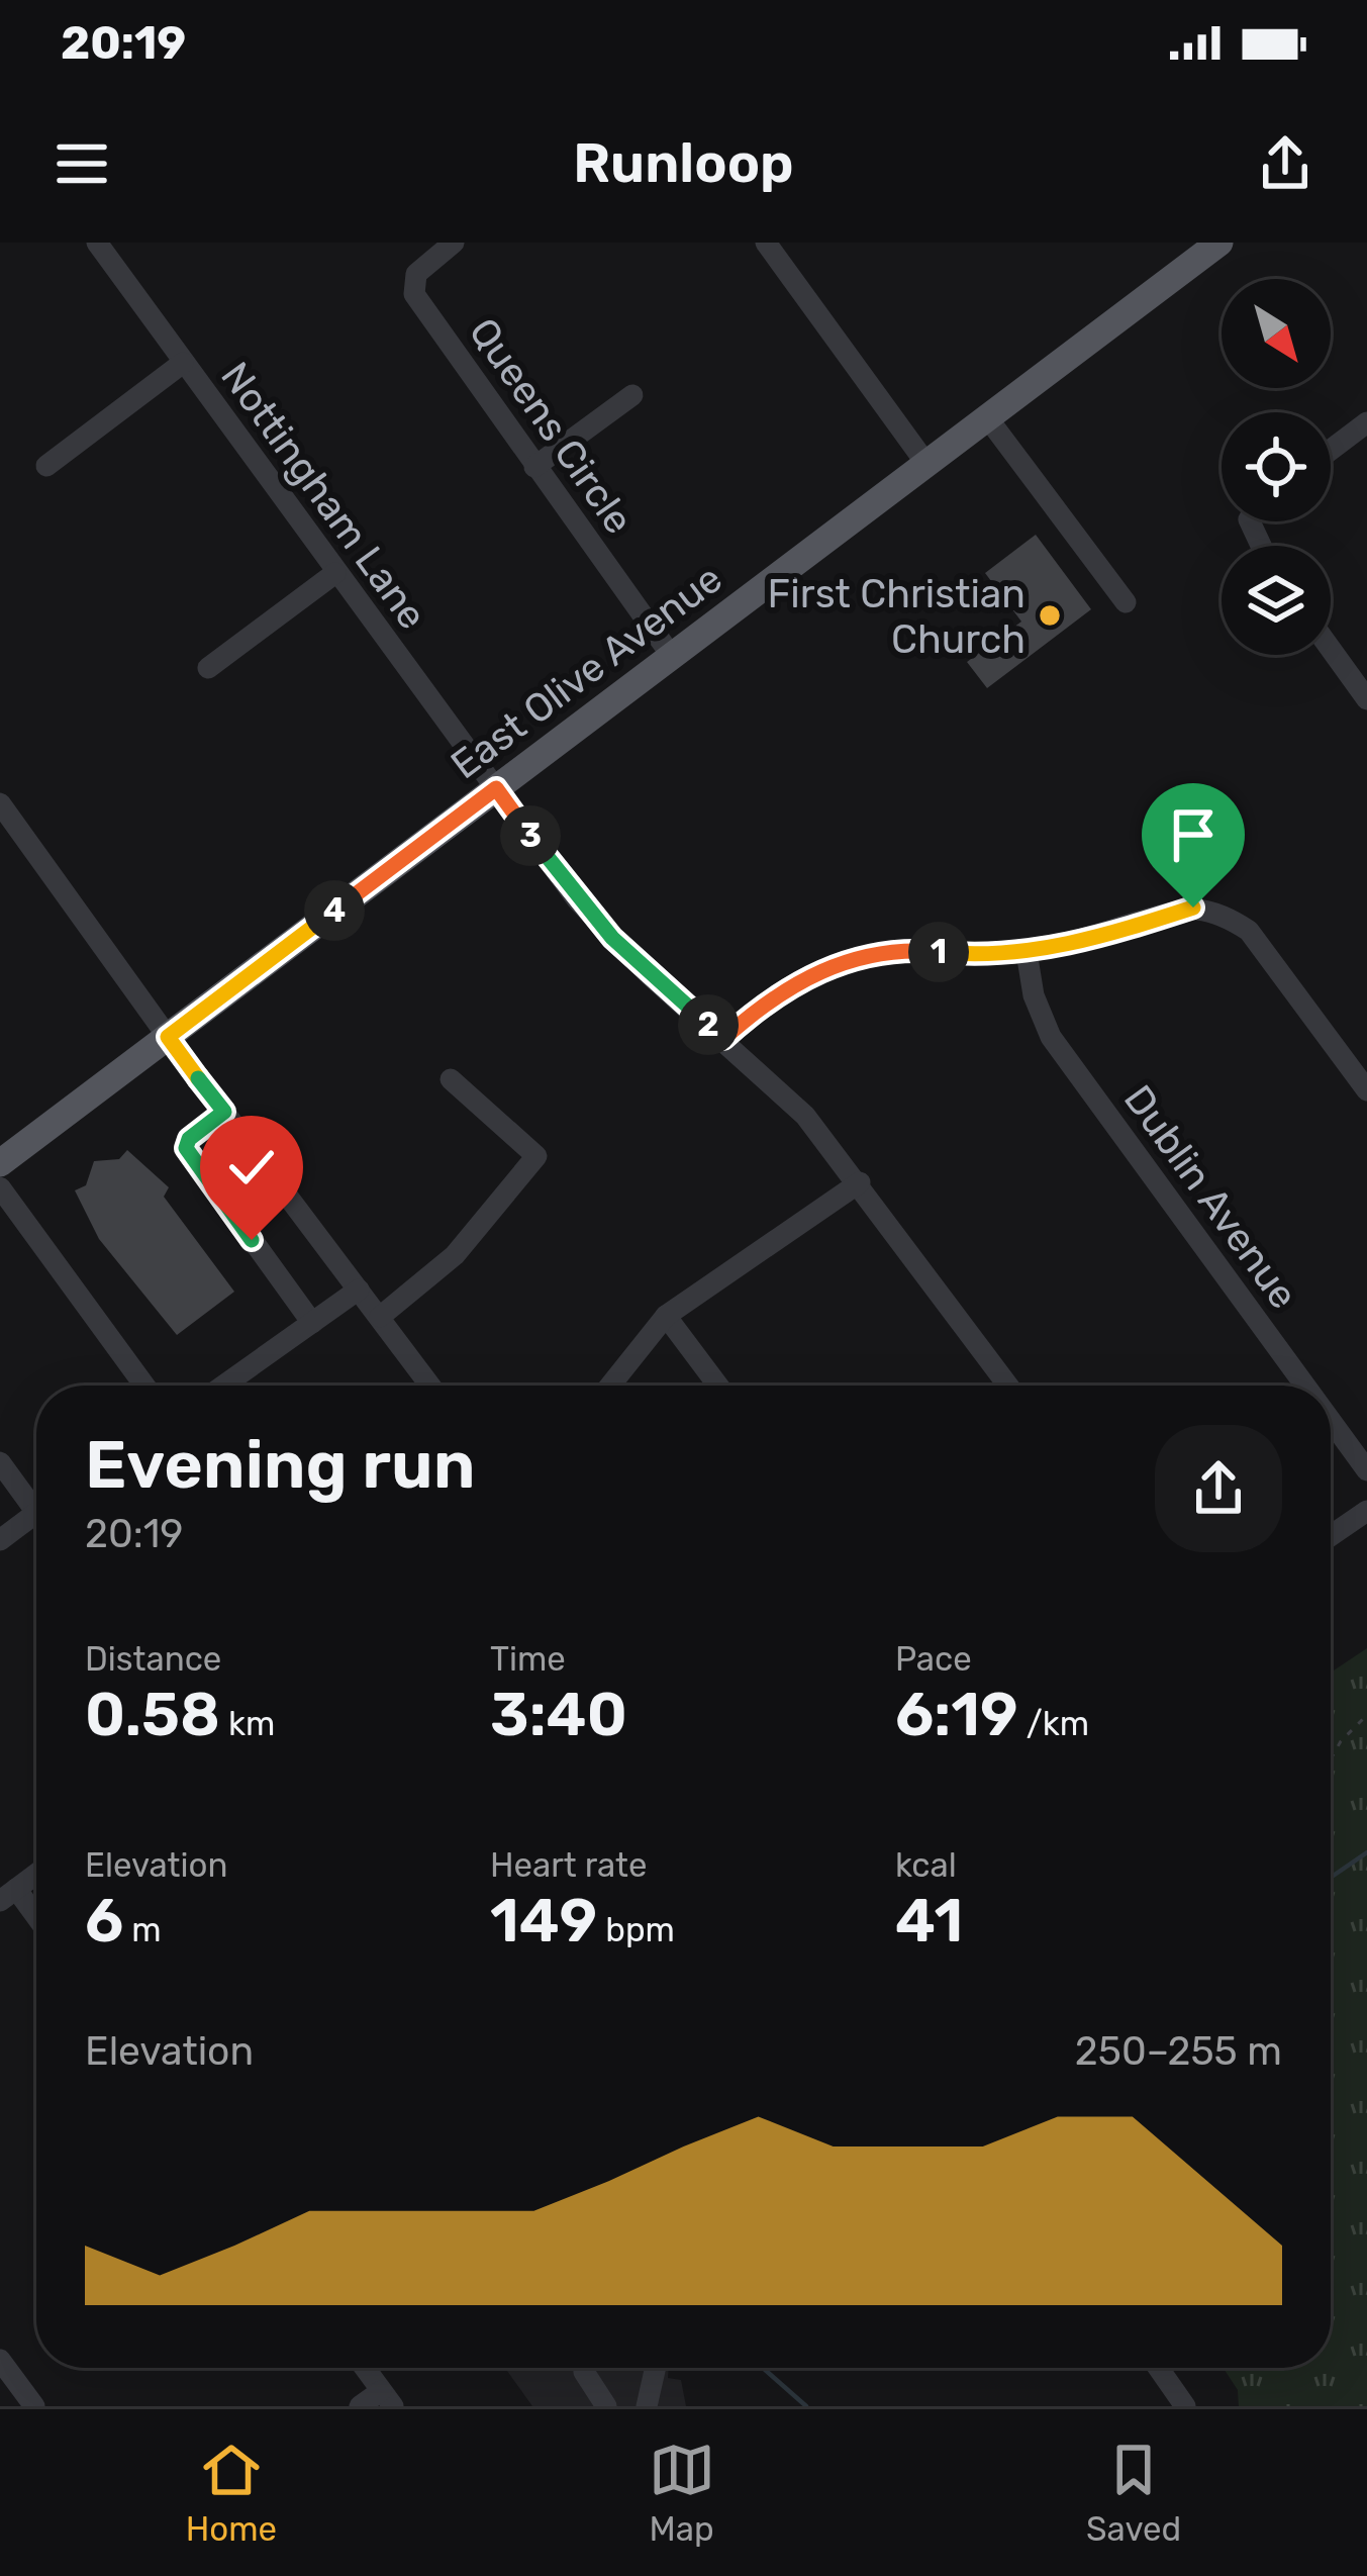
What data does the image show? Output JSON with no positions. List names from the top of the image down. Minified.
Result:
{"streets":{"main road":["East Olive Avenue"],"street":["Queens Circle","Nottingham Lane","Dublin Avenue"]},"crossings":[["Queens Circle","East Olive Avenue"],["Nottingham Lane","East Olive Avenue"]],"places":["First Christian Church"],"north":"bottom right","page":{"status":"20:19","header":"Runloop","pins":["3","4","1","2"],"heading":["Evening run","20:19"],"stats":[["Distance","0.58 km"],["Time","3:40"],["Pace","6:19 /km"],["Elevation","6 m"],["Heart rate","149 bpm"],["kcal","41"]],"chart":["Elevation","250–255 m"],"tabs":["Home","Map","Saved"]}}
